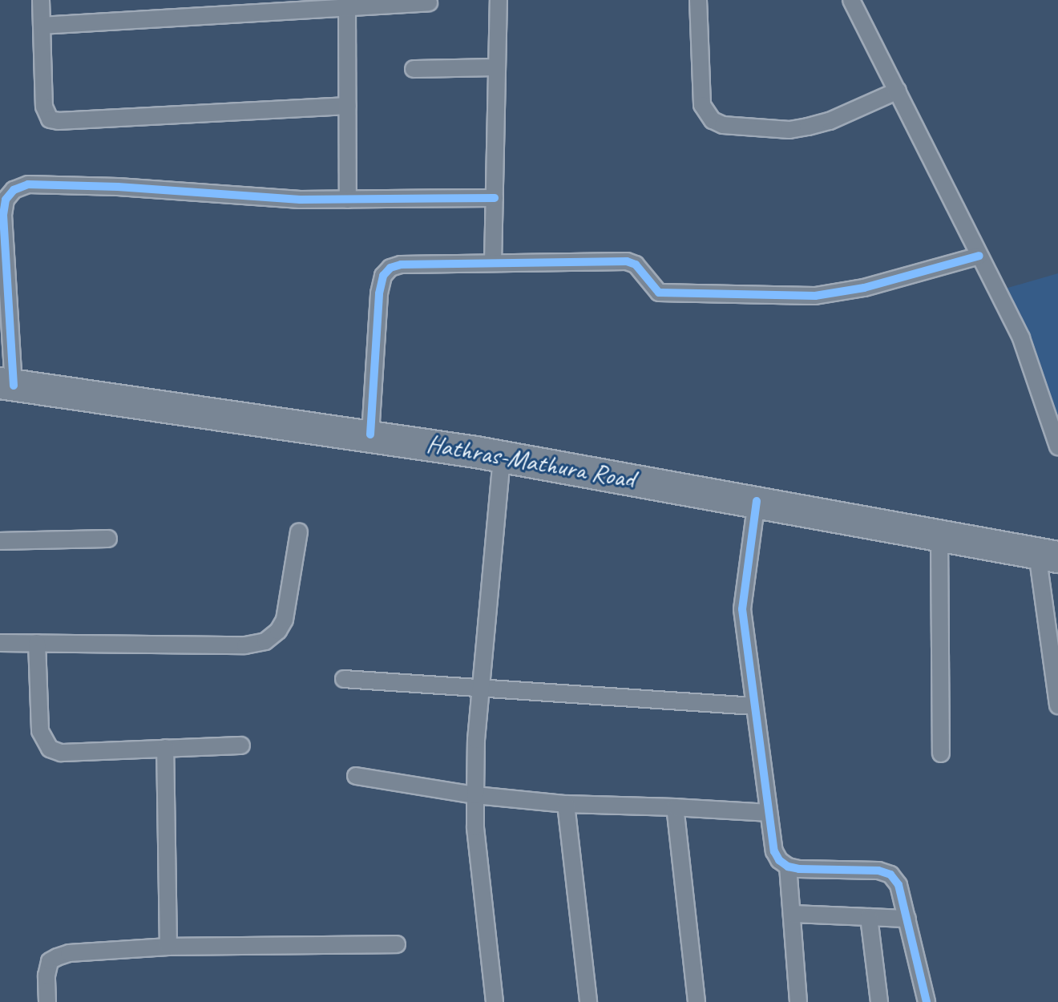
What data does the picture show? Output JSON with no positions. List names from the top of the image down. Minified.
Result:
{"streets":{"highway":["Hathras-Mathura Road"]}}
